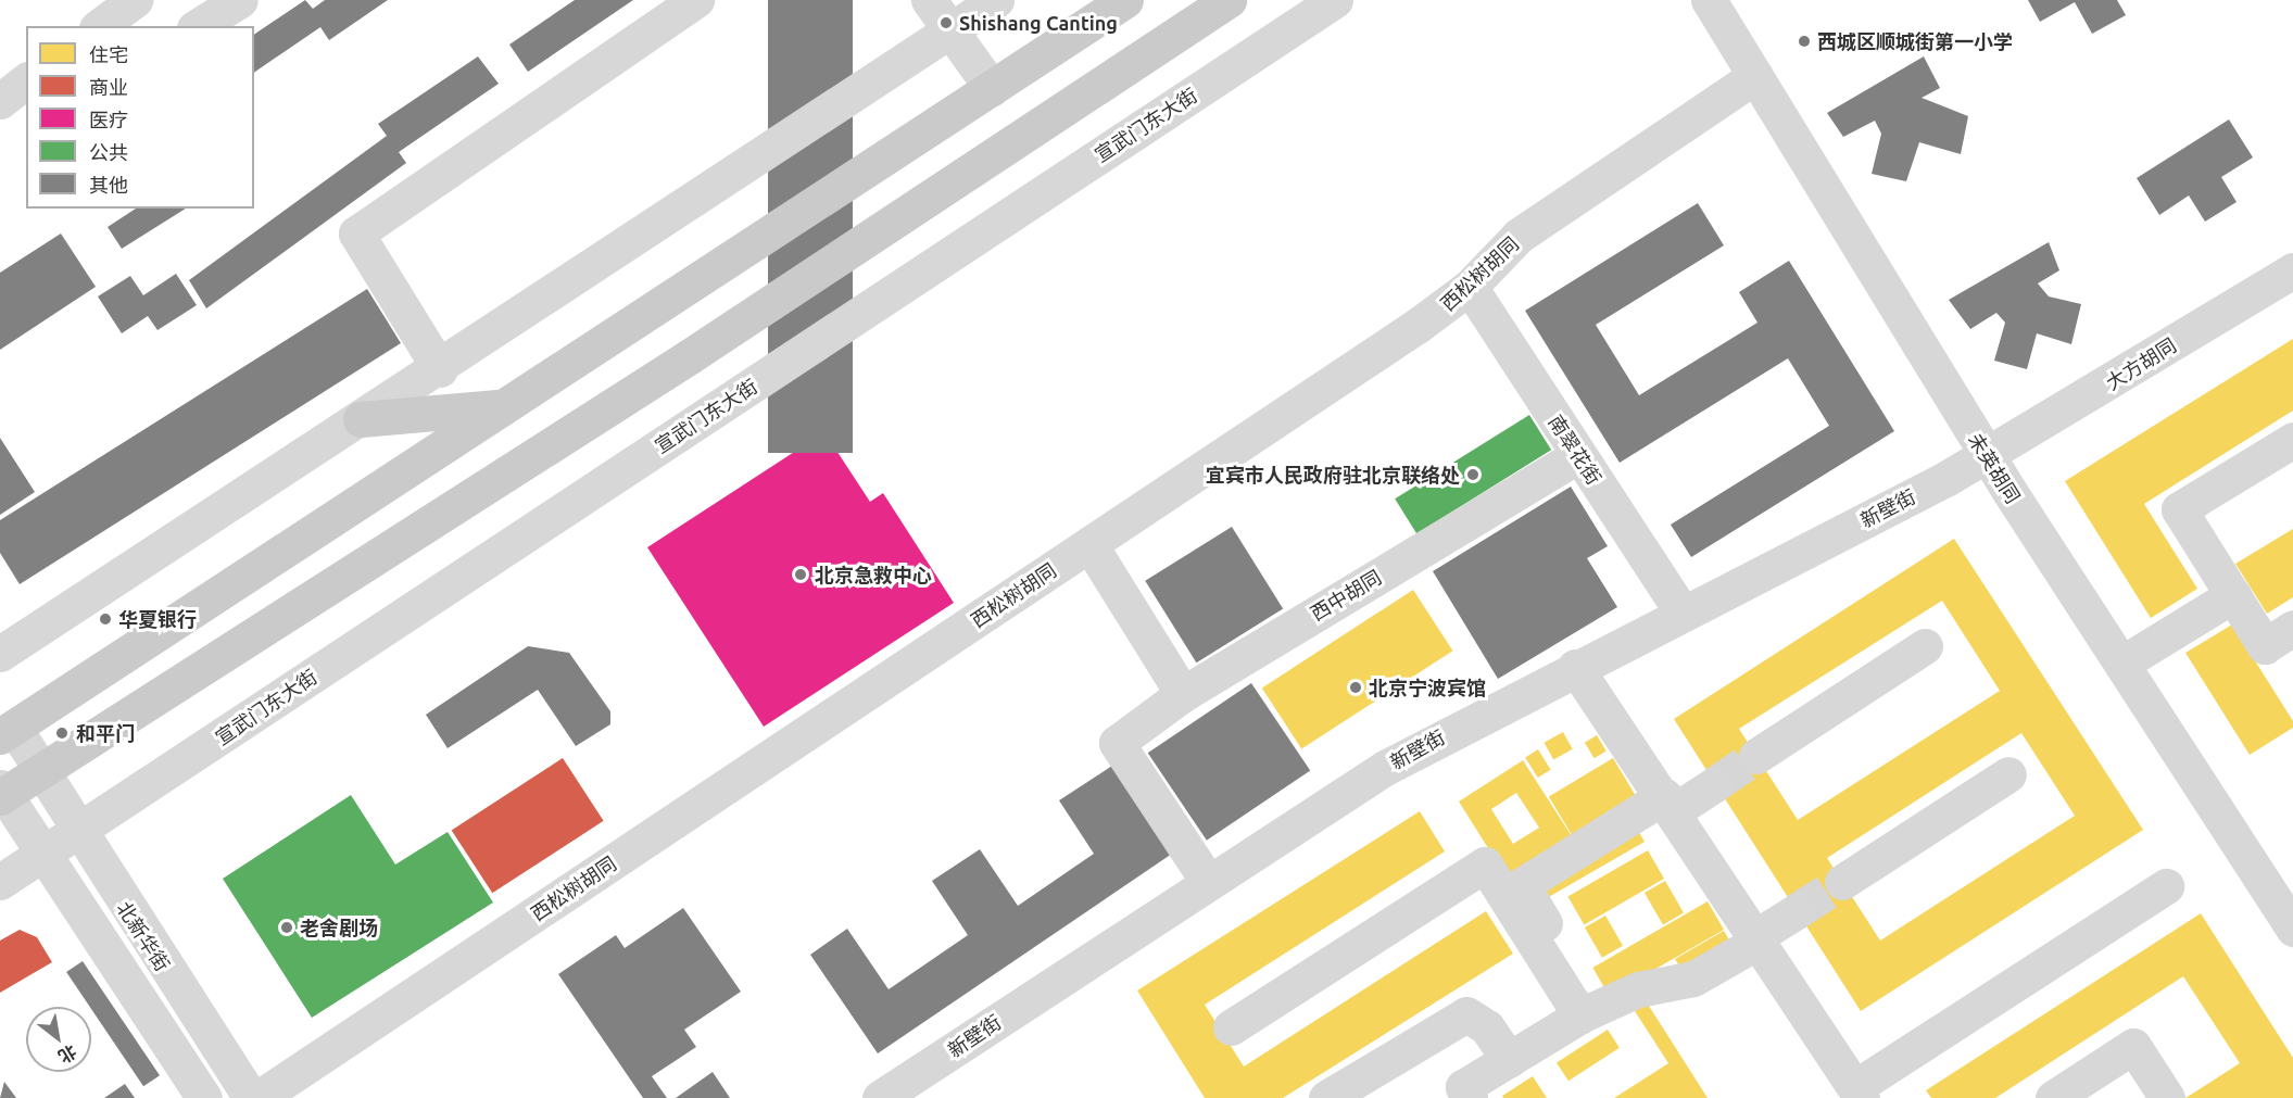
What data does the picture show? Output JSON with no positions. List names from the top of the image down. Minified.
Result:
{"streets":{"street":["宣武门东大街","西松树胡同","大方胡同","南翠花街","未英胡同","新壁街","西中胡同","北新华街"]},"crossings":[["宣武门东大街","北新华街"],["西松树胡同","南翠花街"],["西松树胡同","未英胡同"],["大方胡同","未英胡同"],["大方胡同","新壁街"],["南翠花街","新壁街"],["南翠花街","西中胡同"],["未英胡同","新壁街"],["新壁街","西中胡同"]],"places":["Shishang Canting","西城区顺城街第一小学","宜宾市人民政府驻北京联络处","北京急救中心","华夏银行","北京宁波宾馆","和平门","老舍剧场"],"legend":["住宅","商业","医疗","公共","其他"],"north":"bottom right"}
